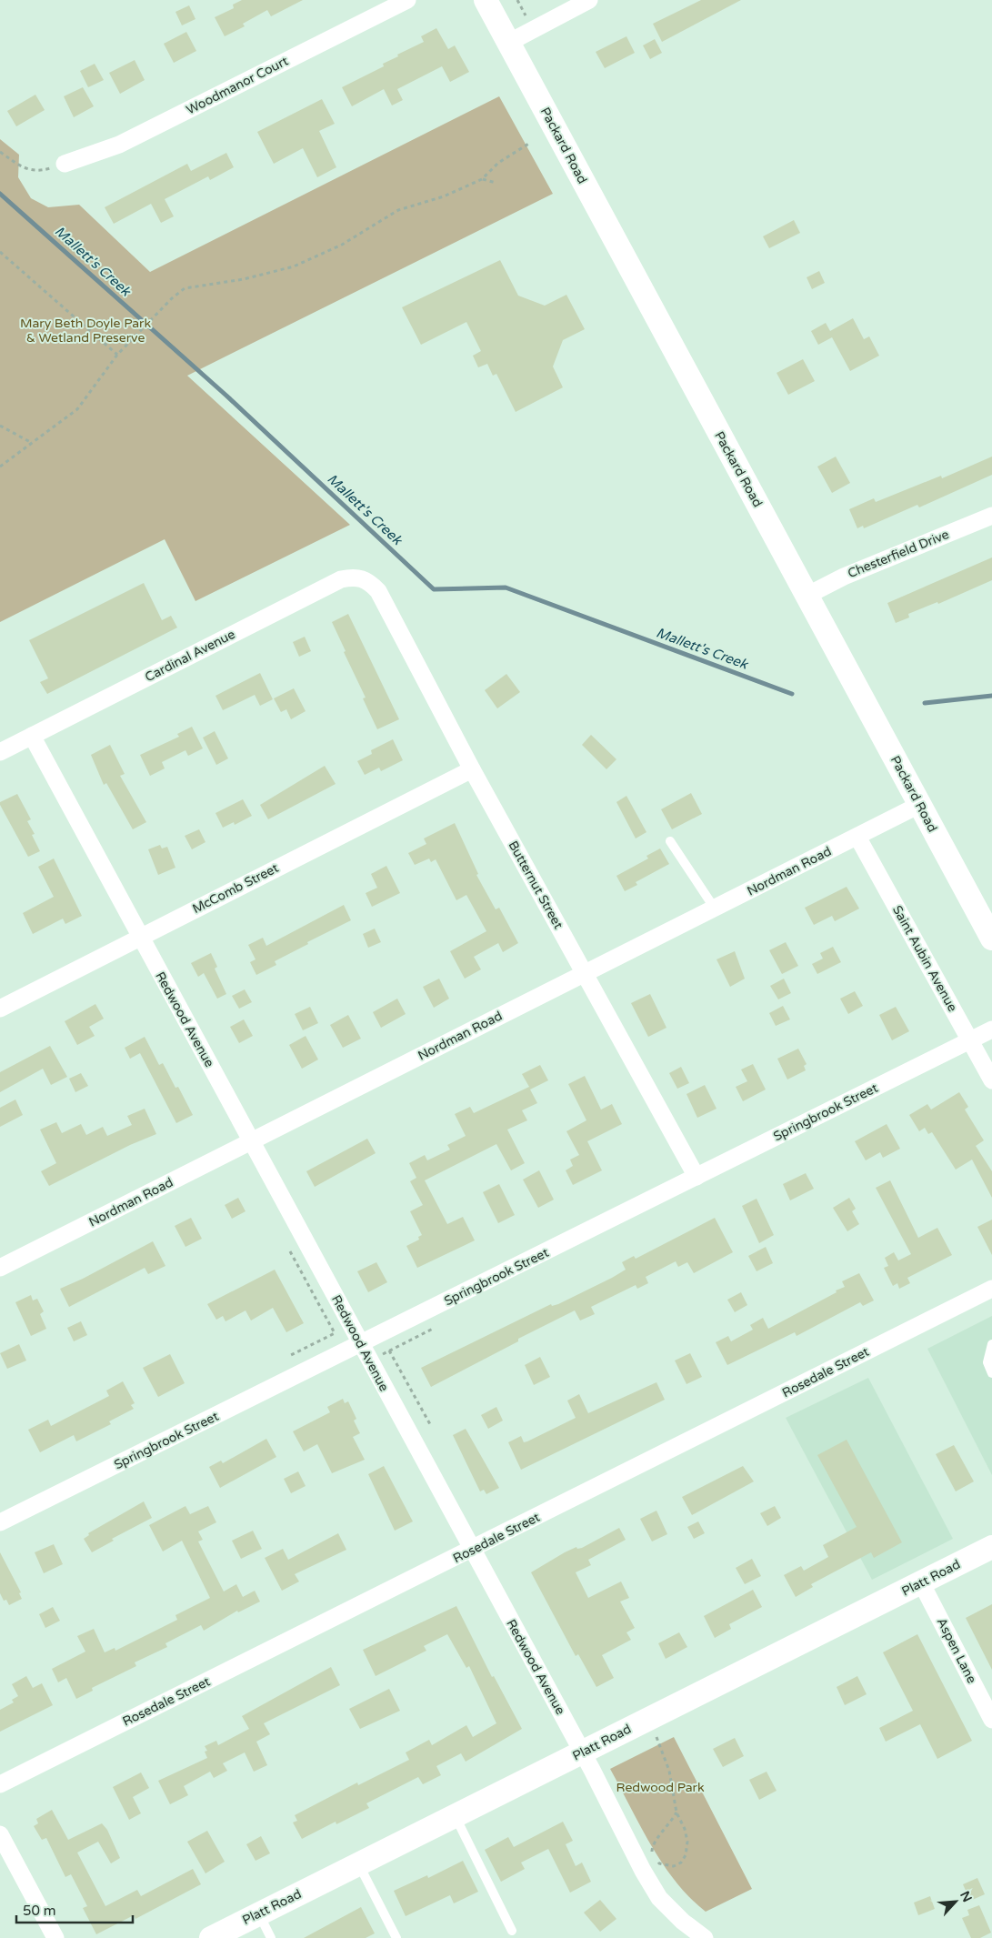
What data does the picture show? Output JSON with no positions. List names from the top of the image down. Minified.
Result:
{"streets":{"main road":["Packard Road","Platt Road"],"street":["Woodmanor Court","Chesterfield Drive","Cardinal Avenue","Nordman Road","Butternut Street","McComb Street","Saint Aubin Avenue","Redwood Avenue","Springbrook Street","Rosedale Street","Aspen Lane"]},"crossings":[["Packard Road","Chesterfield Drive"],["Packard Road","Nordman Road"],["Cardinal Avenue","Butternut Street"],["Cardinal Avenue","Redwood Avenue"],["Nordman Road","Butternut Street"],["Nordman Road","Saint Aubin Avenue"],["Nordman Road","Redwood Avenue"],["Butternut Street","McComb Street"],["Butternut Street","Springbrook Street"],["McComb Street","Redwood Avenue"],["Saint Aubin Avenue","Springbrook Street"],["Redwood Avenue","Springbrook Street"],["Redwood Avenue","Rosedale Street"],["Redwood Avenue","Platt Road"],["Platt Road","Aspen Lane"]],"water":["Mallett's Creek"],"parks":["Mary Beth Doyle Park & Wetland Preserve","Redwood Park"],"scale_bar":"50 m","north":"top right"}
